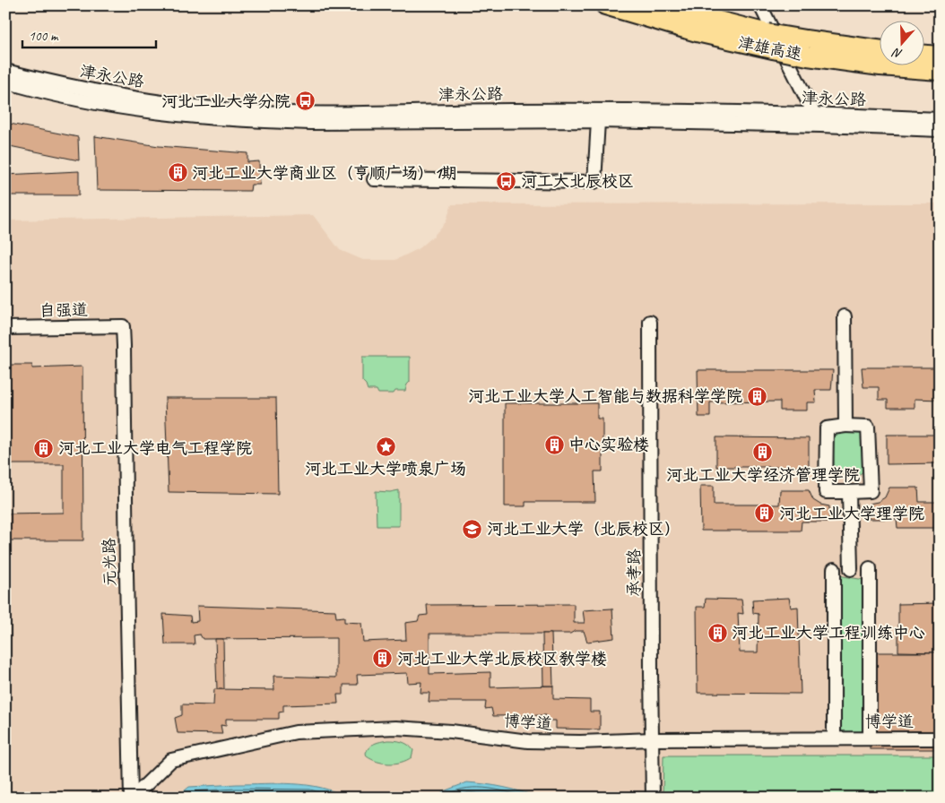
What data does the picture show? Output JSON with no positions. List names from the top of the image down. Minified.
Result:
{"streets":{"highway":["津雄高速"],"street":["津永公路","自强道","元光路","承孝路","博学道"]},"crossings":[["自强道","元光路"],["元光路","博学道"],["承孝路","博学道"]],"places":{"bus stop":["河北工业大学分院","河工大北辰校区"],"building":["河北工业大学商业区（亨顺广场）1期","河北工业大学人工智能与数据科学学院","中心实验楼","河北工业大学电气工程学院","河北工业大学经济管理学院","河北工业大学理学院","河北工业大学工程训练中心","河北工业大学北辰校区教学楼"],"place":["河北工业大学喷泉广场"],"school or university":["河北工业大学（北辰校区）"]},"scale_bar":"100 m","north":"bottom"}
